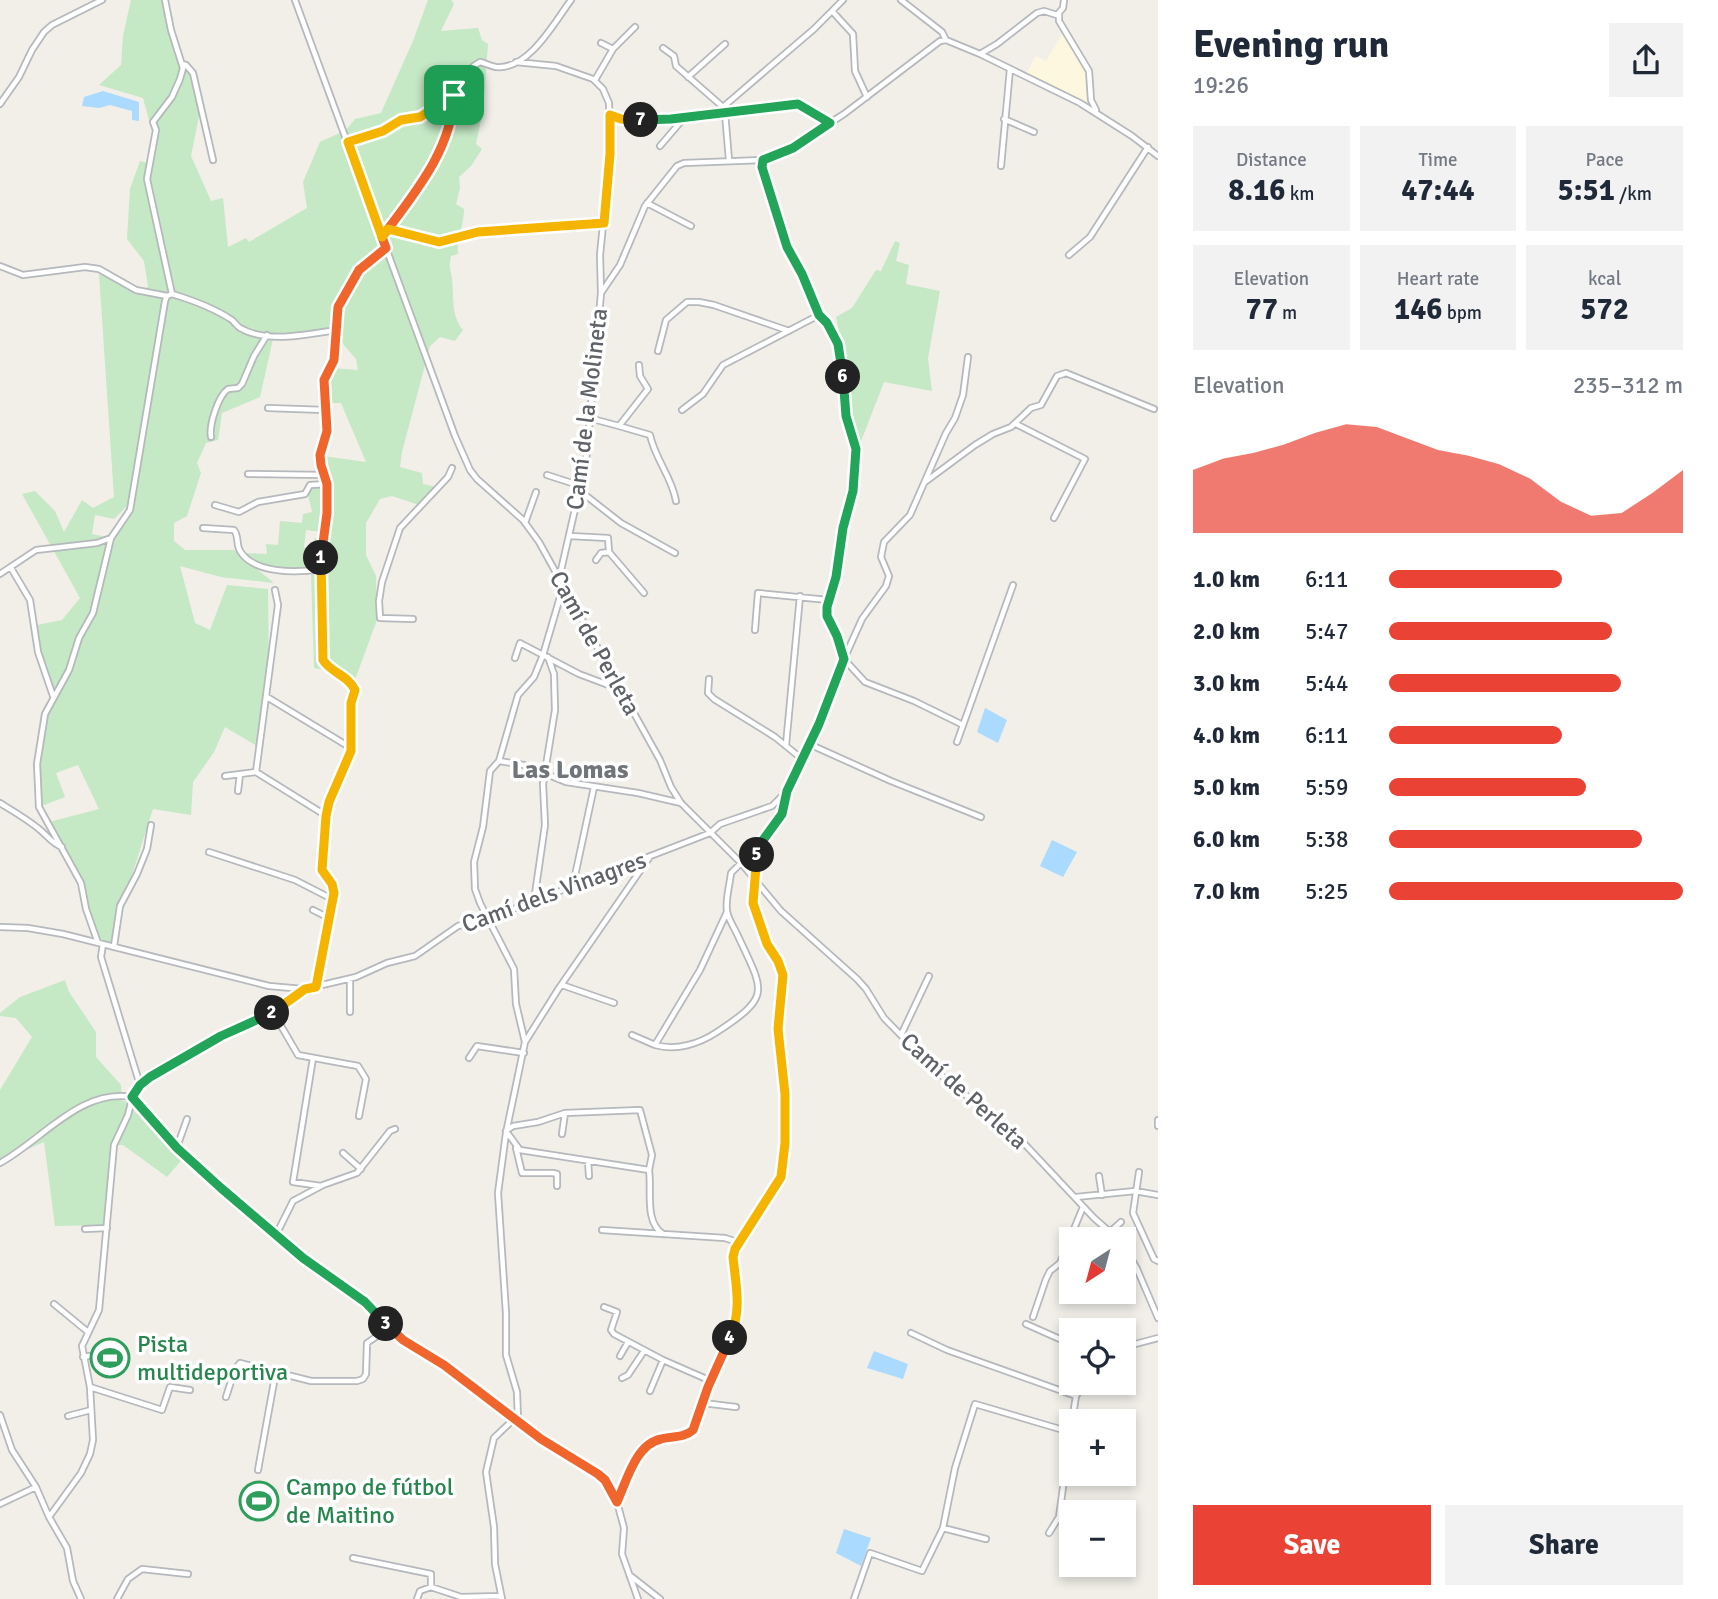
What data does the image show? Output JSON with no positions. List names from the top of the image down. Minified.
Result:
{"streets":{"street":["Camí de la Molineta","Camí de Perleta","Camí dels Vinagres"]},"crossings":[["Camí de la Molineta","Camí de Perleta"],["Camí de Perleta","Camí dels Vinagres"]],"districts":["Las Lomas"],"places":{"sports":["Pista multideportiva","Campo de fútbol de Maitino"]},"north":"bottom left","page":{"heading":["Evening run","19:26"],"pins":["7","6","1","5","2","3","4"],"stats":[["Distance","8.16 km"],["Time","47:44"],["Pace","5:51 /km"],["Elevation","77 m"],["Heart rate","146 bpm"],["kcal","572"]],"chart":["Elevation","235–312 m"],"list":[{"name":"1.0 km","note":"6:11"},{"name":"2.0 km","note":"5:47"},{"name":"3.0 km","note":"5:44"},{"name":"4.0 km","note":"6:11"},{"name":"5.0 km","note":"5:59"},{"name":"6.0 km","note":"5:38"},{"name":"7.0 km","note":"5:25"}],"map_buttons":["+","−"],"buttons":["Save","Share"]}}
